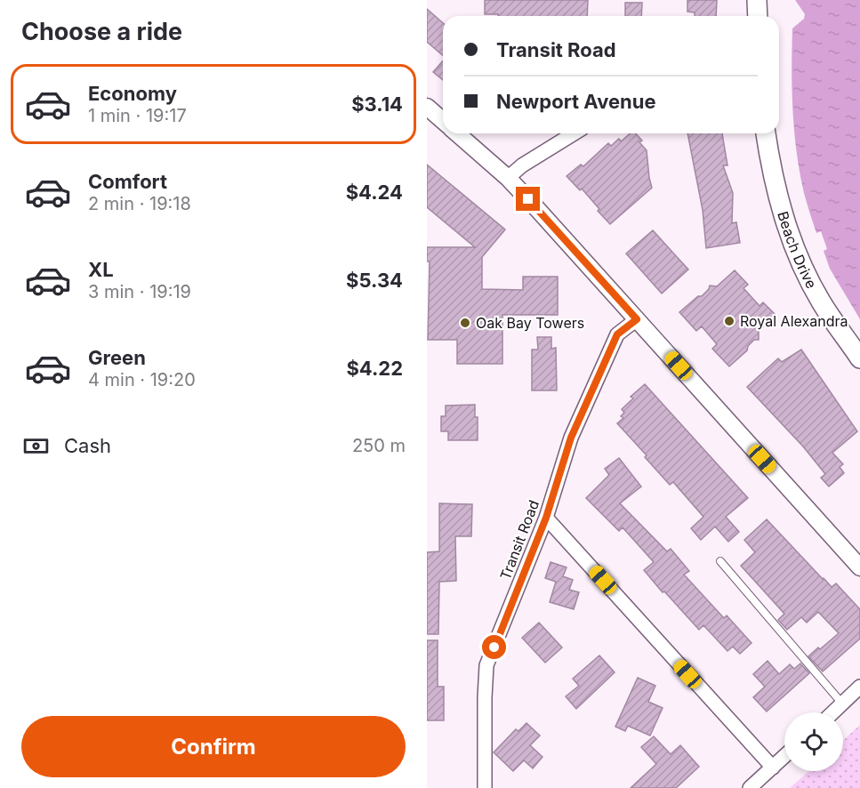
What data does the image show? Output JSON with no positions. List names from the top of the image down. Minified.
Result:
{"streets":{"main road":["Beach Drive"],"street":["Transit Road"]},"places":["Royal Alexandra","Oak Bay Towers"],"page":{"heading":"Choose a ride","banner":["Transit Road","Newport Avenue"],"list":[{"name":"Economy","note":"1 min · 19:17","value":"$3.14"},{"name":"Comfort","note":"2 min · 19:18","value":"$4.24"},{"name":"XL","note":"3 min · 19:19","value":"$5.34"},{"name":"Green","note":"4 min · 19:20","value":"$4.22"}],"pay":["Cash","250 m"],"buttons":"Confirm"}}
